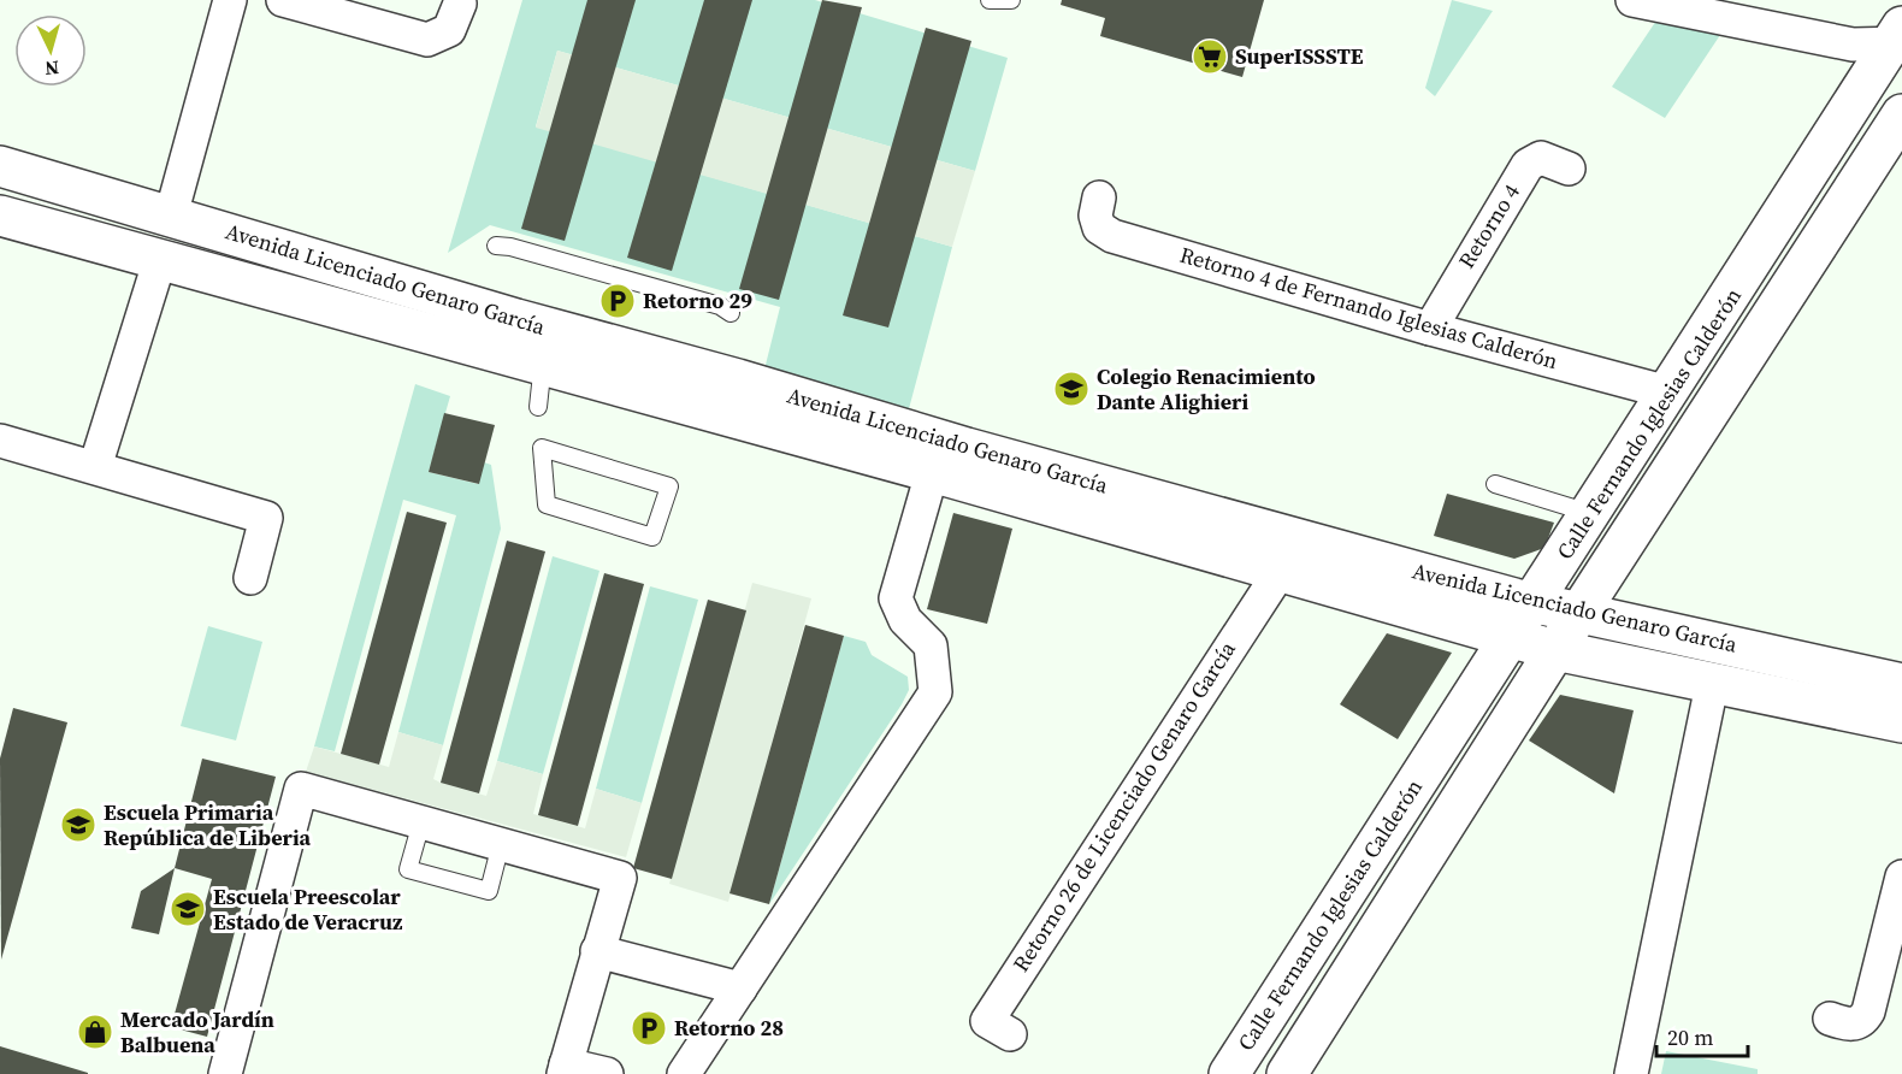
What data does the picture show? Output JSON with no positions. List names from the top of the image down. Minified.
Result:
{"streets":{"street":["Retorno 4","Avenida Licenciado Genaro García","Retorno 4 de Fernando Iglesias Calderón","Calle Fernando Iglesias Calderón","Retorno 26 de Licenciado Genaro García"]},"crossings":[["Retorno 4","Retorno 4 de Fernando Iglesias Calderón"],["Avenida Licenciado Genaro García","Calle Fernando Iglesias Calderón"],["Avenida Licenciado Genaro García","Retorno 26 de Licenciado Genaro García"],["Retorno 4 de Fernando Iglesias Calderón","Calle Fernando Iglesias Calderón"]],"places":{"supermarket":["SuperISSSTE"],"parking":["Retorno 29","Retorno 28"],"school or university":["Colegio Renacimiento Dante Alighieri","Escuela Primaria República de Liberia","Escuela Preescolar Estado de Veracruz"],"shop":["Mercado Jardín Balbuena"]},"scale_bar":"20 m","north":"bottom"}
